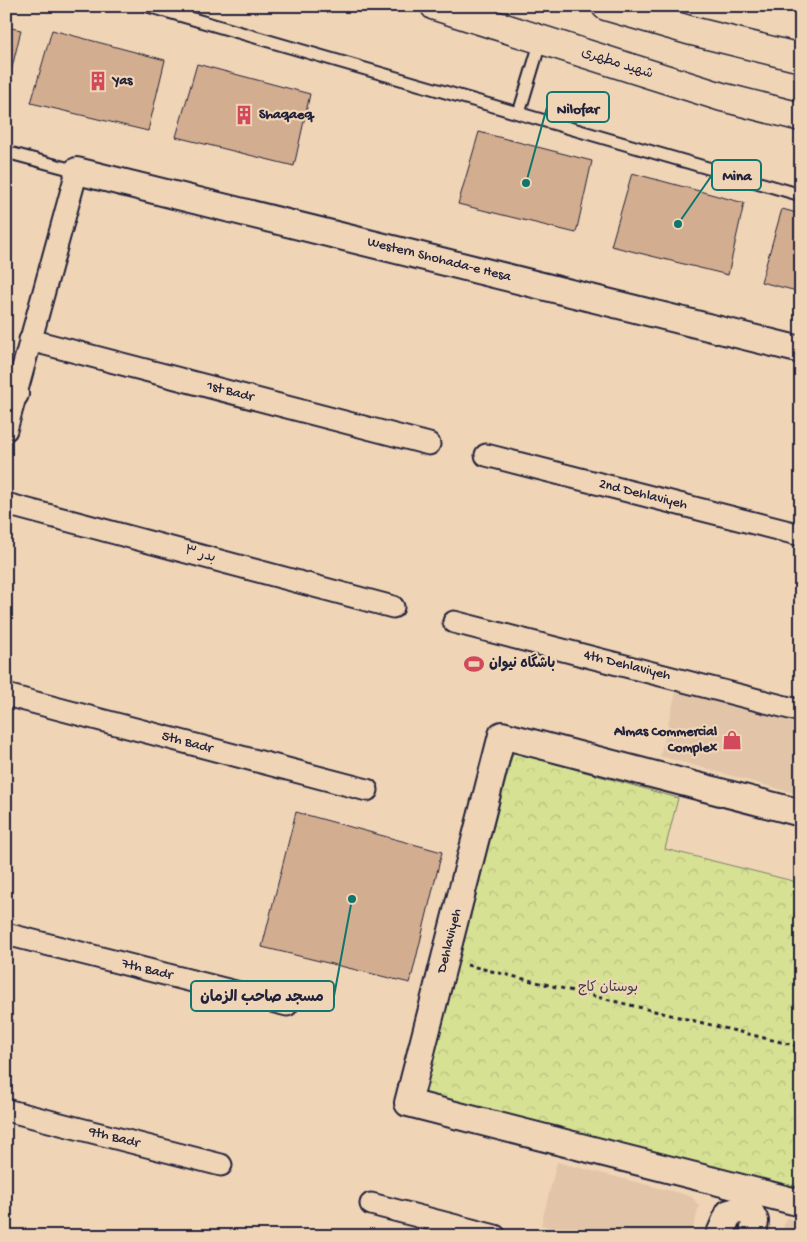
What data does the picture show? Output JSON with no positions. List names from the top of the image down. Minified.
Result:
{"streets":{"main road":["شهید مطهری"],"street":["Western Shohada-e Hesa","1st Badr","2nd Dehlaviyeh","بدر ۳","4th Dehlaviyeh","5th Badr","Dehlaviyeh","7th Badr","9th Badr"]},"parks":["بوستان کاج"],"places":{"building":["Yas","Shaqaeq"],"other":["Nilofar","Mina","مسجد صاحب الزمان"],"sports":["باشگاه نیوان"],"shop":["Almas Commercial Complex"]}}
